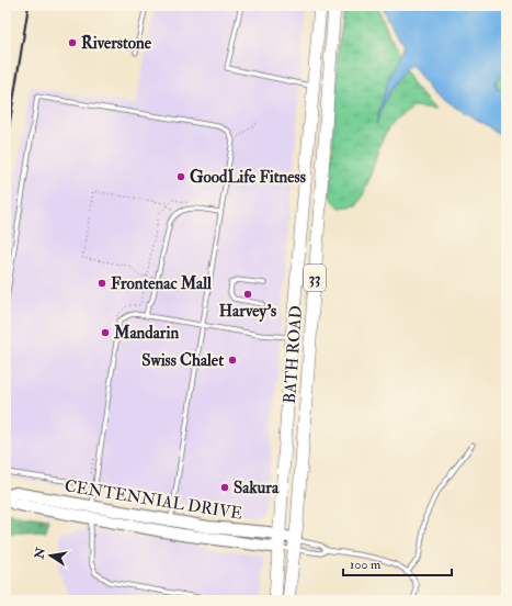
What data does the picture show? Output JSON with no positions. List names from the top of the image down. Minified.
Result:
{"streets":{"main road":["33","BATH ROAD","CENTENNIAL DRIVE"]},"crossings":[["BATH ROAD","CENTENNIAL DRIVE"]],"places":["Riverstone","GoodLife Fitness","Frontenac Mall","Harvey's","Mandarin","Swiss Chalet","Sakura"],"scale_bar":"100 m","north":"left"}
